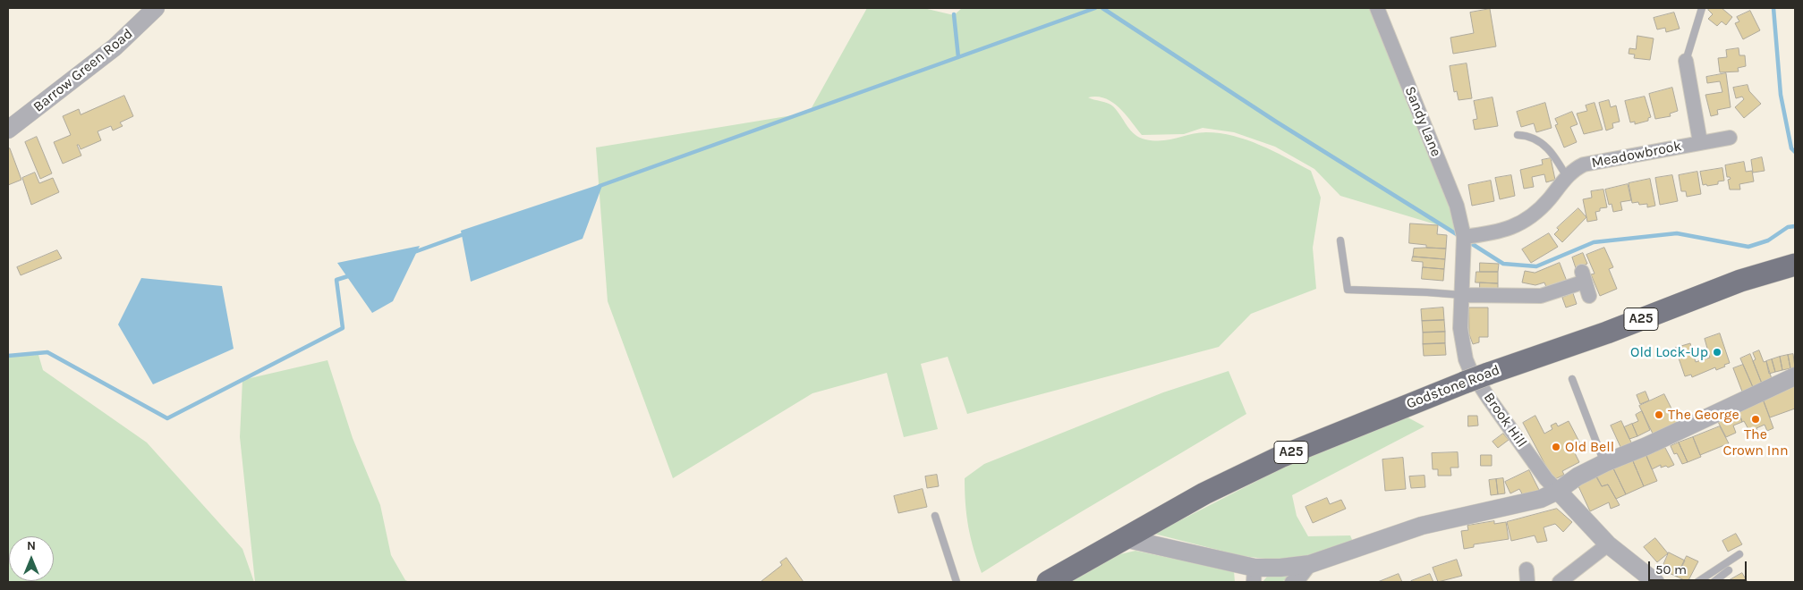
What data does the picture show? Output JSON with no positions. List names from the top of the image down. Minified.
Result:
{"streets":{"main road":["A25","Godstone Road"],"street":["Barrow Green Road","Sandy Lane","Meadowbrook","Brook Hill"]},"crossings":[["Sandy Lane","Meadowbrook"],["Sandy Lane","Brook Hill"],["Meadowbrook","Brook Hill"]],"places":["Old Lock-Up","The George","The Crown Inn","Old Bell"],"scale_bar":"50 m","north":"top"}
